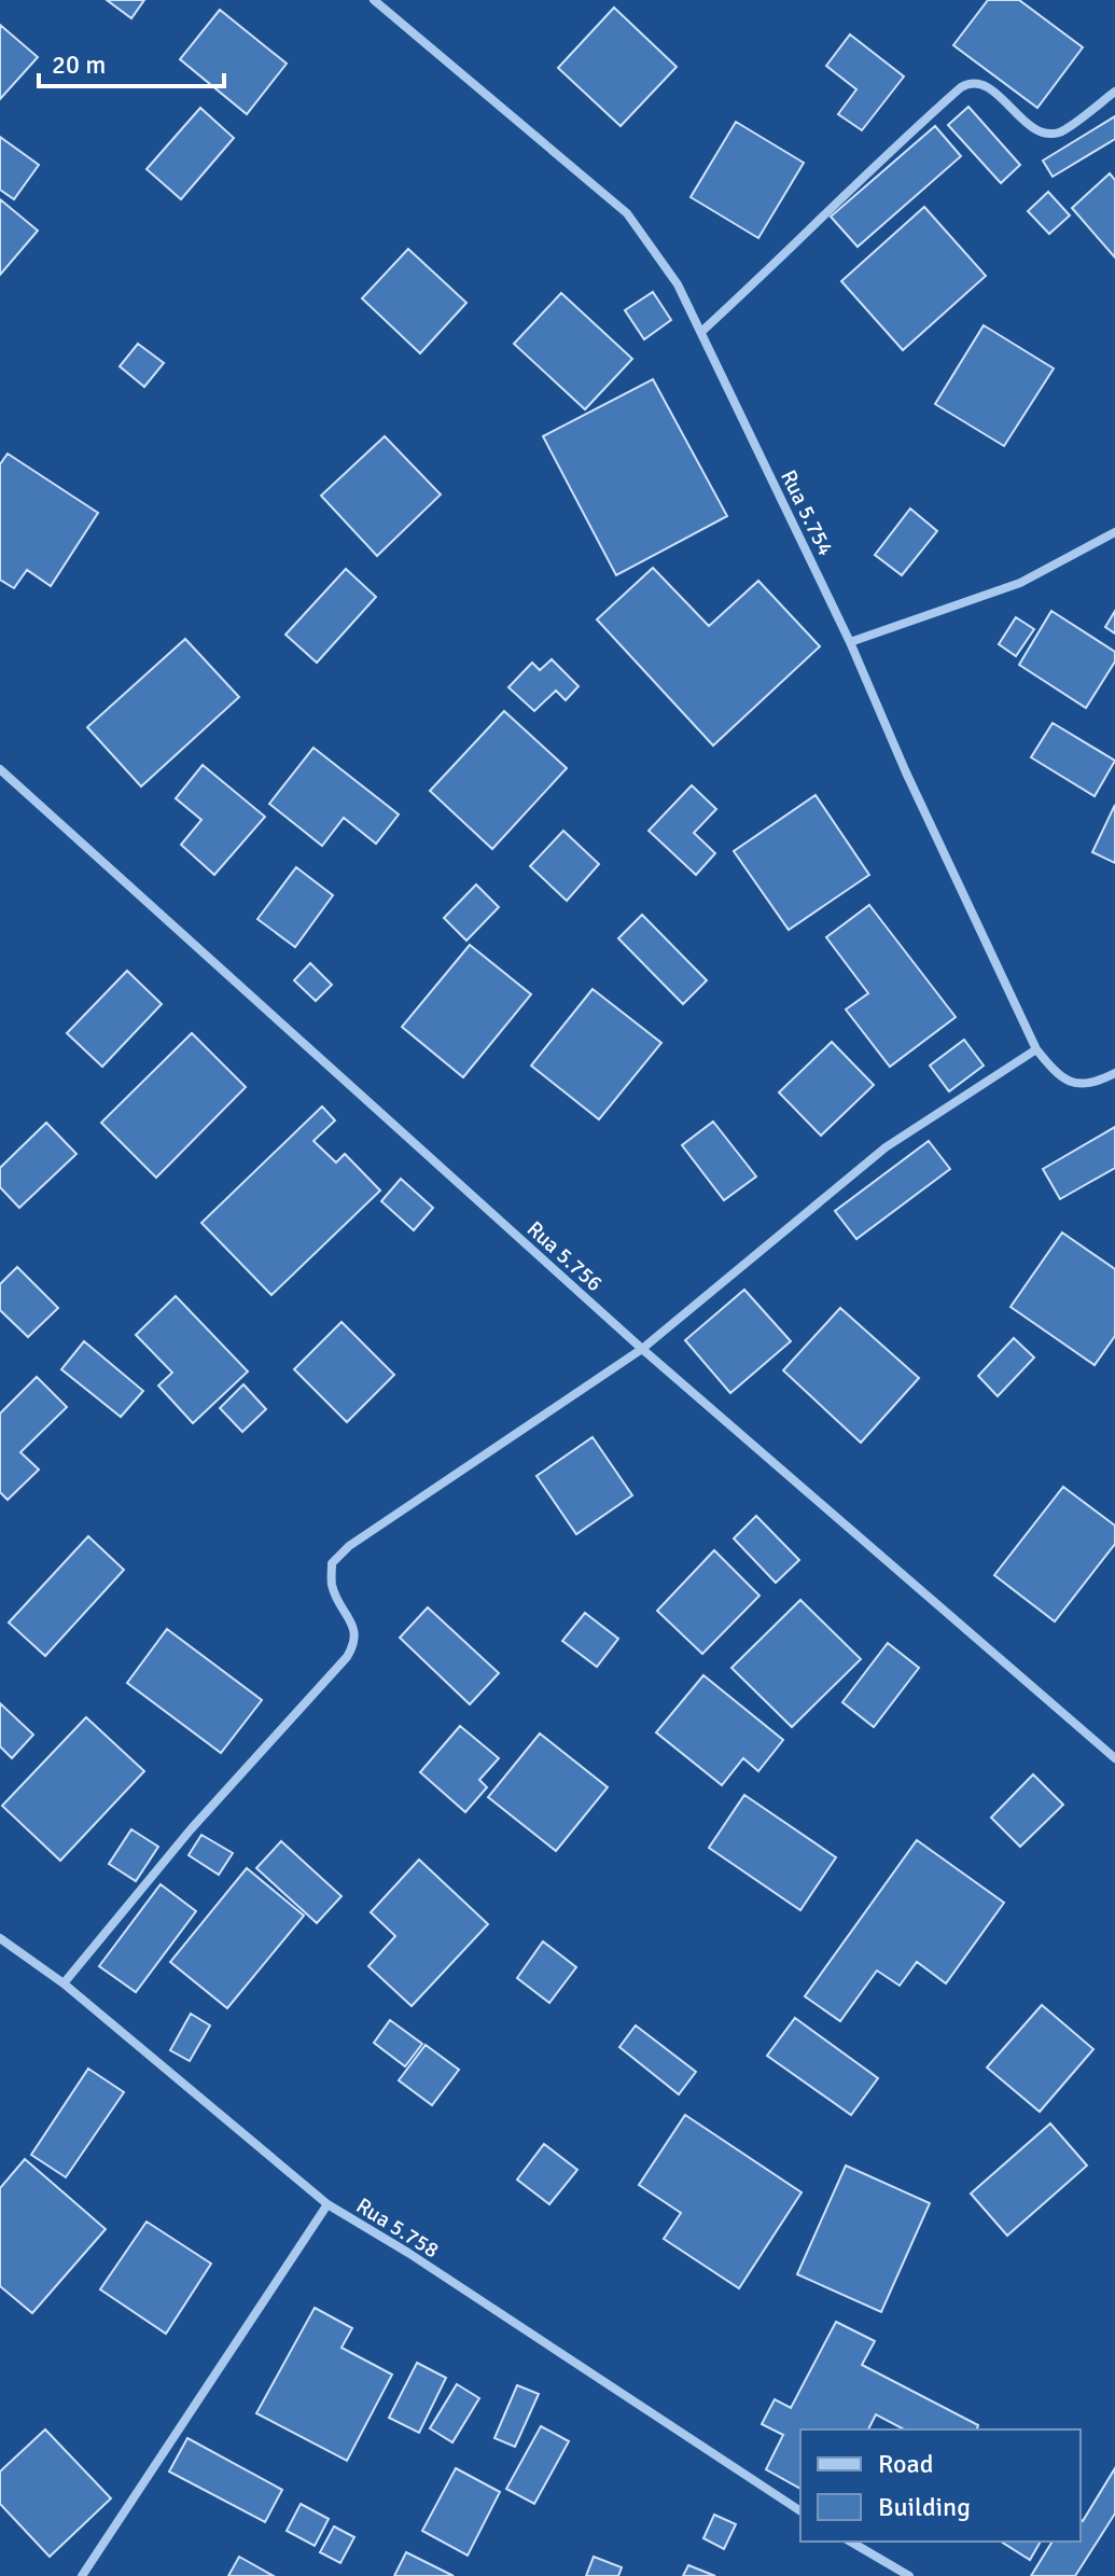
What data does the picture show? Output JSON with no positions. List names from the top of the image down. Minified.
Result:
{"streets":{"street":["Rua 5.754","Rua 5.756","Rua 5.758"]},"legend":["Road","Building"],"scale_bar":"20 m"}
